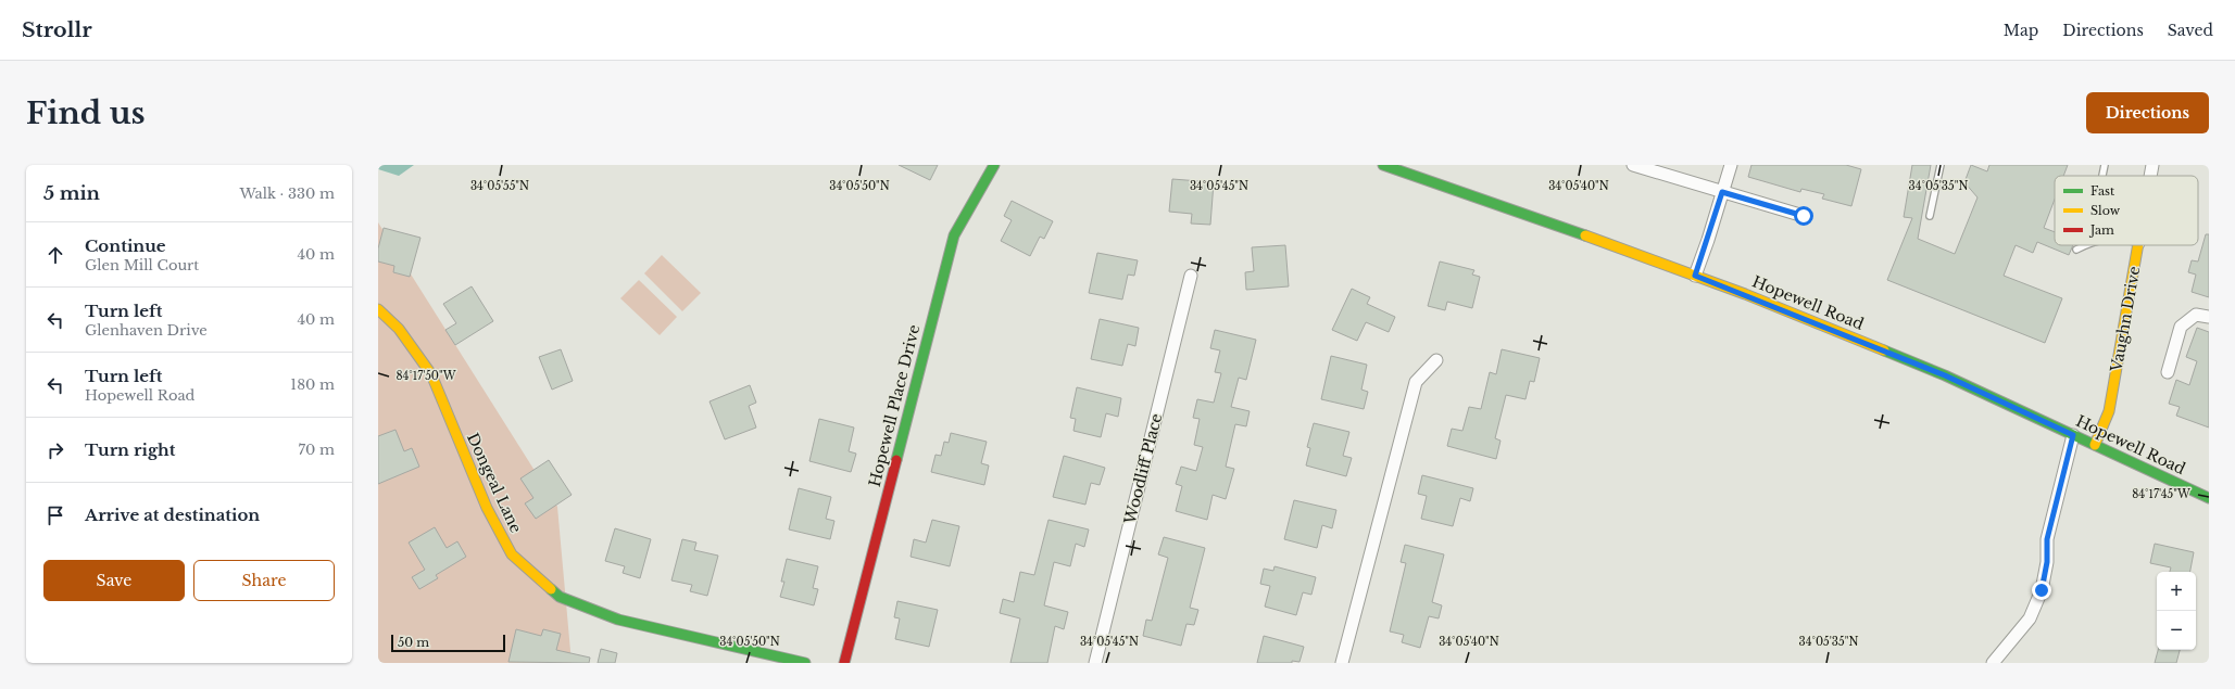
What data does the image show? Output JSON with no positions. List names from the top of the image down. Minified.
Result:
{"streets":{"street":["Hopewell Road","Vaughn Drive","Hopewell Place Drive","Woodliff Place","Dongeal Lane"]},"crossings":[["Hopewell Road","Vaughn Drive"]],"legend":["Fast","Slow","Jam"],"scale_bar":"50 m","page":{"header":"Strollr","nav":["Map","Directions","Saved"],"buttons":["Directions",["Save","Share"]],"title":"Find us","heading":["5 min","Walk · 330 m"],"list":[["Continue","Glen Mill Court","40 m"],["Turn left","Glenhaven Drive","40 m"],["Turn left","Hopewell Road","180 m"],["Turn right","70 m"],"Arrive at destination"],"map_buttons":["+","−"],"scale":"50 m"},"coordinates":["34°05'55\"N","34°05'50\"N","34°05'45\"N","34°05'40\"N","34°05'35\"N","84°17'50\"W","84°17'45\"W"]}
